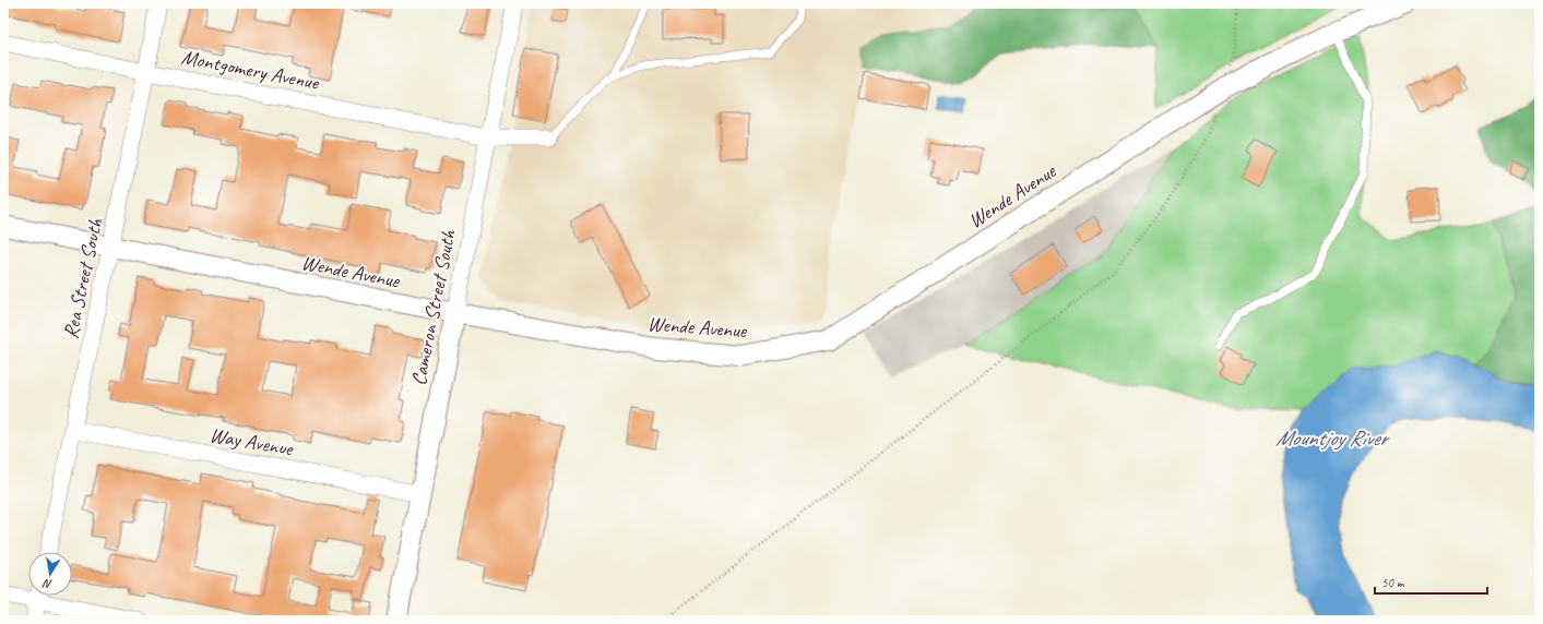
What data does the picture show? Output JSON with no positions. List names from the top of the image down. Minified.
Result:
{"streets":{"street":["Montgomery Avenue","Wende Avenue","Rea Street South","Cameron Street South","Way Avenue"]},"crossings":[["Montgomery Avenue","Rea Street South"],["Montgomery Avenue","Cameron Street South"],["Wende Avenue","Rea Street South"],["Wende Avenue","Cameron Street South"],["Rea Street South","Way Avenue"],["Cameron Street South","Way Avenue"]],"water":["Mountjoy River"],"scale_bar":"50 m","north":"bottom"}
